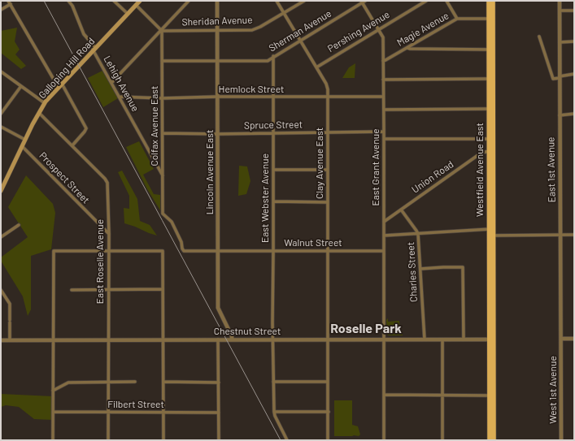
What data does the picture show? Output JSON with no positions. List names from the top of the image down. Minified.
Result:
{"streets":{"main road":["Galloping Hill Road","Westfield Avenue East"],"street":["Sheridan Avenue","Magie Avenue","Sherman Avenue","Pershing Avenue","Lehigh Avenue","Hemlock Street","Spruce Street","Colfax Avenue East","Clay Avenue East","East Grant Avenue","East 1st Avenue","Lincoln Avenue East","Union Road","Prospect Street","East Webster Avenue","Walnut Street","East Roselle Avenue","Charles Street","Chestnut Street","West 1st Avenue","Filbert Street"]},"crossings":[["Sheridan Avenue","Colfax Avenue East"],["Sheridan Avenue","Clay Avenue East"],["Sheridan Avenue","Lincoln Avenue East"],["Magie Avenue","East Grant Avenue"],["Magie Avenue","Westfield Avenue East"],["Sherman Avenue","Colfax Avenue East"],["Sherman Avenue","Clay Avenue East"],["Sherman Avenue","East Grant Avenue"],["Sherman Avenue","Lincoln Avenue East"],["Sherman Avenue","East Webster Avenue"],["Pershing Avenue","Clay Avenue East"],["Pershing Avenue","East Grant Avenue"],["Galloping Hill Road","Lehigh Avenue"],["Galloping Hill Road","Prospect Street"],["Lehigh Avenue","Hemlock Street"],["Lehigh Avenue","Colfax Avenue East"],["Hemlock Street","Colfax Avenue East"],["Hemlock Street","Clay Avenue East"],["Hemlock Street","East Grant Avenue"],["Hemlock Street","Lincoln Avenue East"],["Hemlock Street","East Webster Avenue"],["Spruce Street","Colfax Avenue East"],["Spruce Street","Clay Avenue East"],["Spruce Street","East Grant Avenue"],["Spruce Street","Lincoln Avenue East"],["Spruce Street","East Webster Avenue"],["Colfax Avenue East","Walnut Street"],["Clay Avenue East","Walnut Street"],["Clay Avenue East","Chestnut Street"],["East Grant Avenue","Union Road"],["East Grant Avenue","Walnut Street"],["East Grant Avenue","Chestnut Street"],["Westfield Avenue East","Union Road"],["Westfield Avenue East","Chestnut Street"],["East 1st Avenue","West 1st Avenue"],["Lincoln Avenue East","Walnut Street"],["Lincoln Avenue East","Chestnut Street"],["Union Road","Charles Street"],["Prospect Street","East Roselle Avenue"],["East Webster Avenue","Walnut Street"],["East Webster Avenue","Chestnut Street"],["East Roselle Avenue","Chestnut Street"],["East Roselle Avenue","Filbert Street"],["Charles Street","Chestnut Street"]],"districts":["Roselle Park"]}
